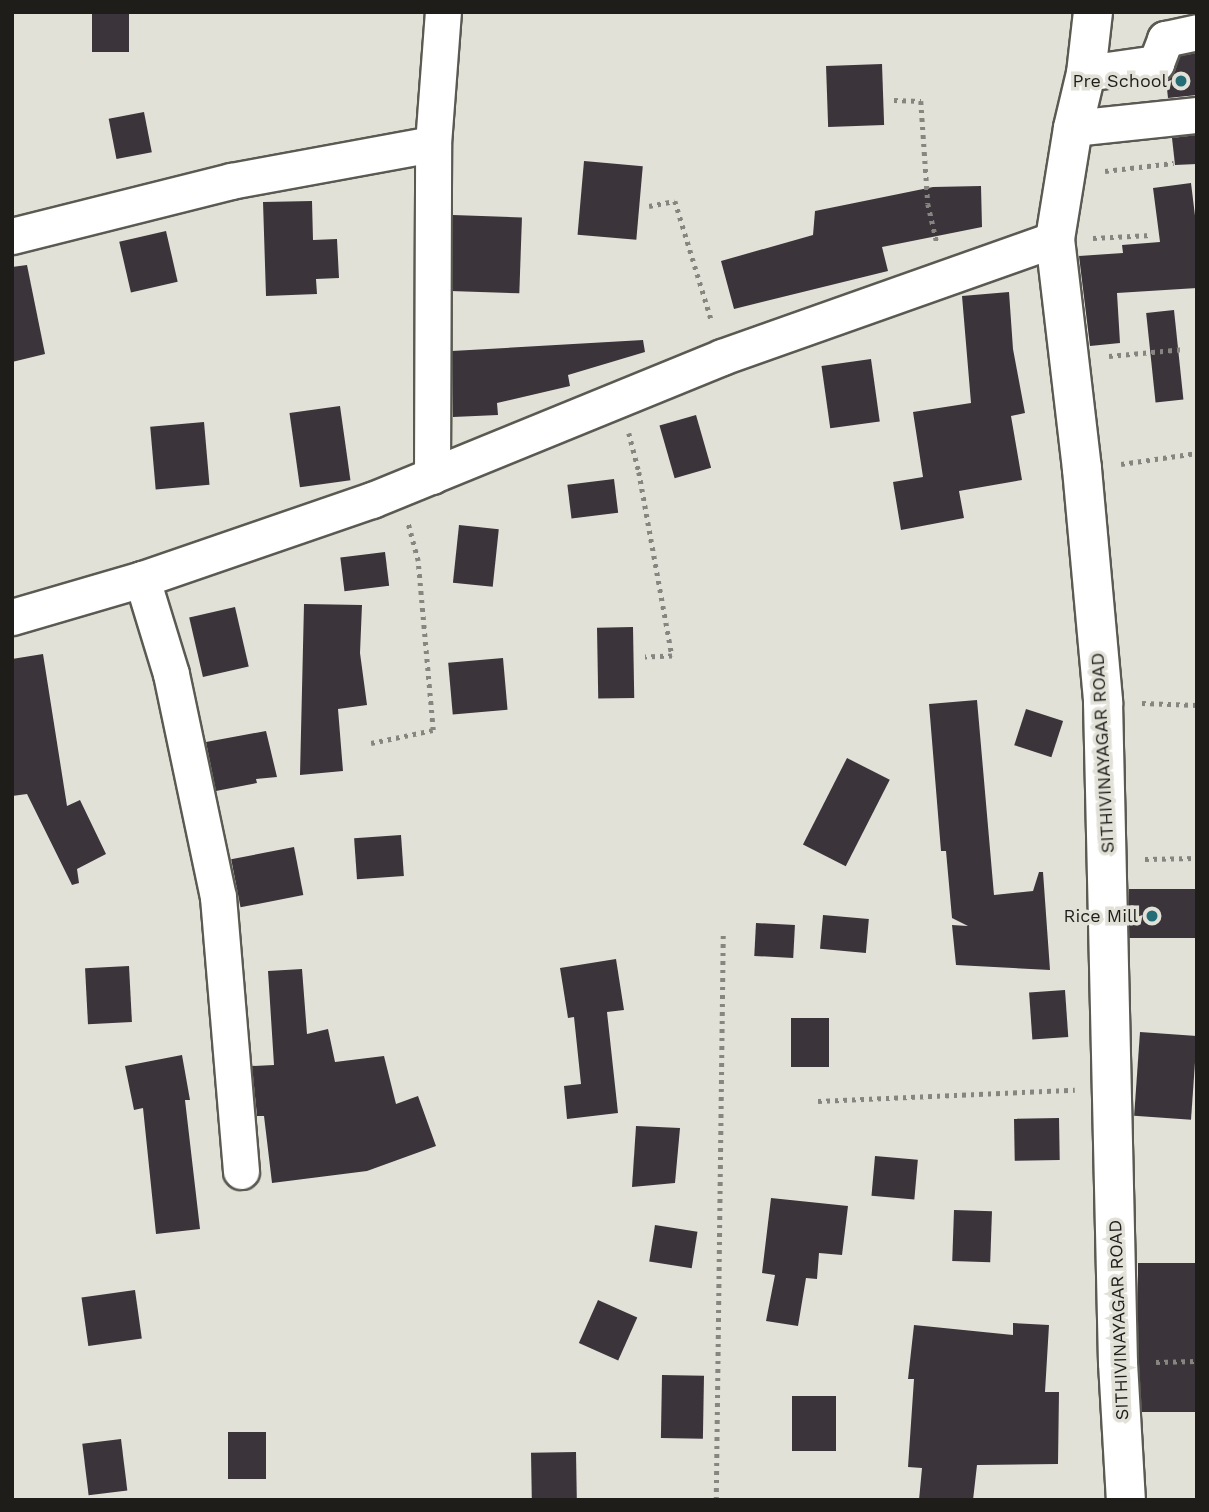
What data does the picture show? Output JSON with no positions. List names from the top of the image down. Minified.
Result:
{"streets":{"street":["SITHIVINAYAGAR ROAD"]},"places":["Pre School","Rice Mill"]}
